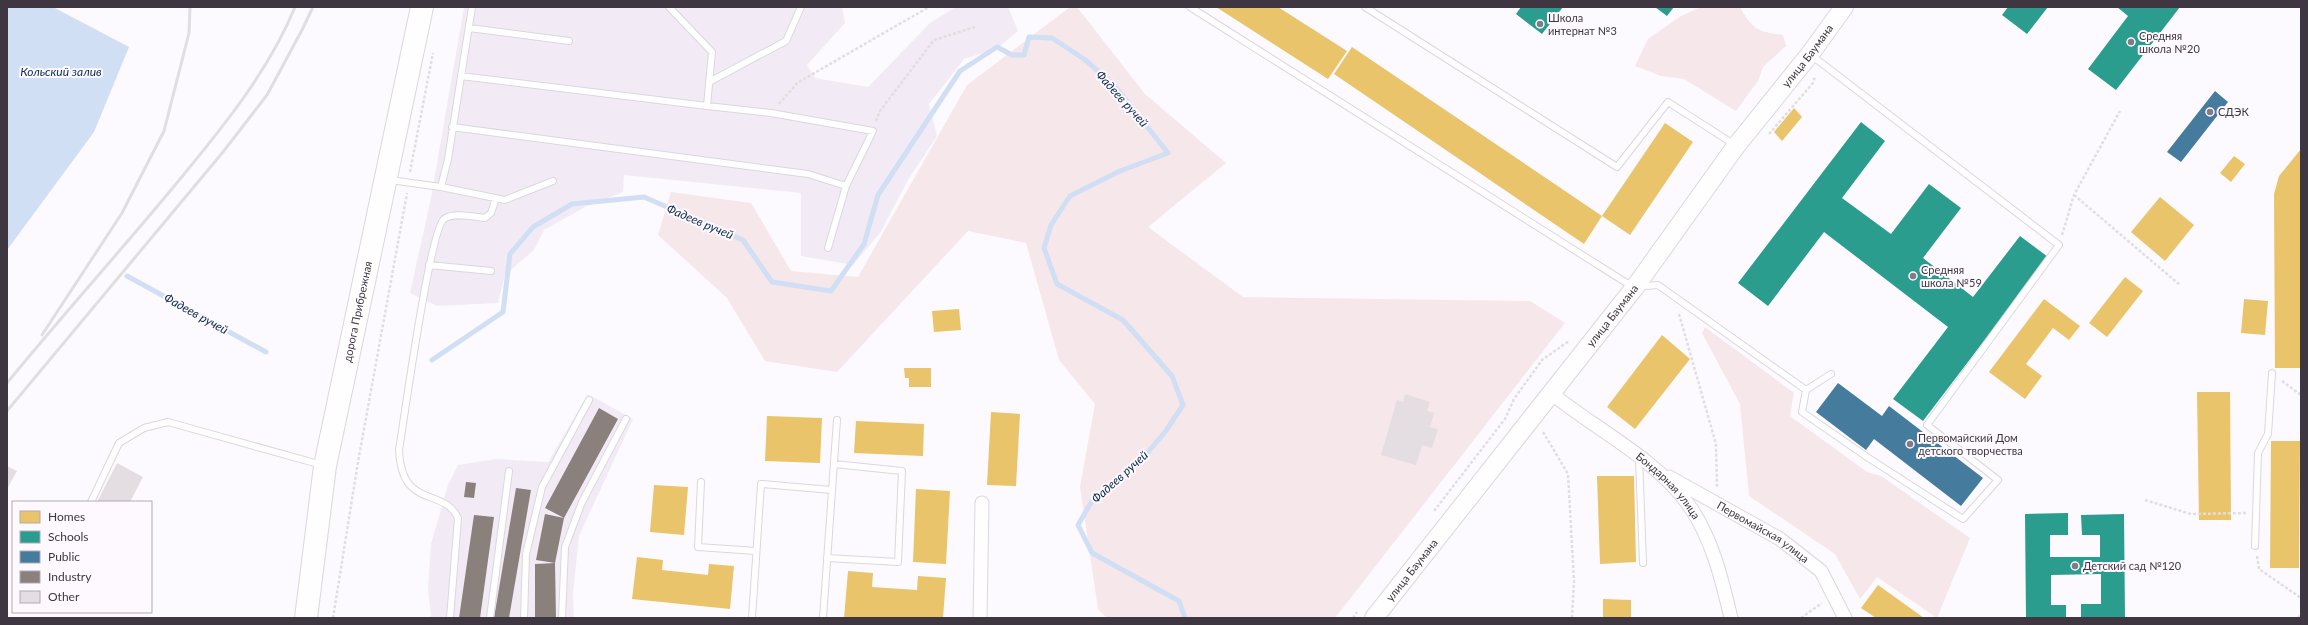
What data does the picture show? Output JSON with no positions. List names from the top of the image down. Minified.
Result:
{"streets":{"highway":["дорога Прибрежная"],"street":["улица Баумана","Бондарная улица","Первомайская улица"]},"crossings":[["улица Баумана","Бондарная улица"],["Бондарная улица","Первомайская улица"]],"water":["Кольский залив","Фадеев ручей"],"places":["Школа интернат №3","Средняя школа №20","СДЭК","Средняя школа №59","Первомайский Дом детского творчества","Детский сад №120"],"legend":["Homes","Schools","Public","Industry","Other"]}
